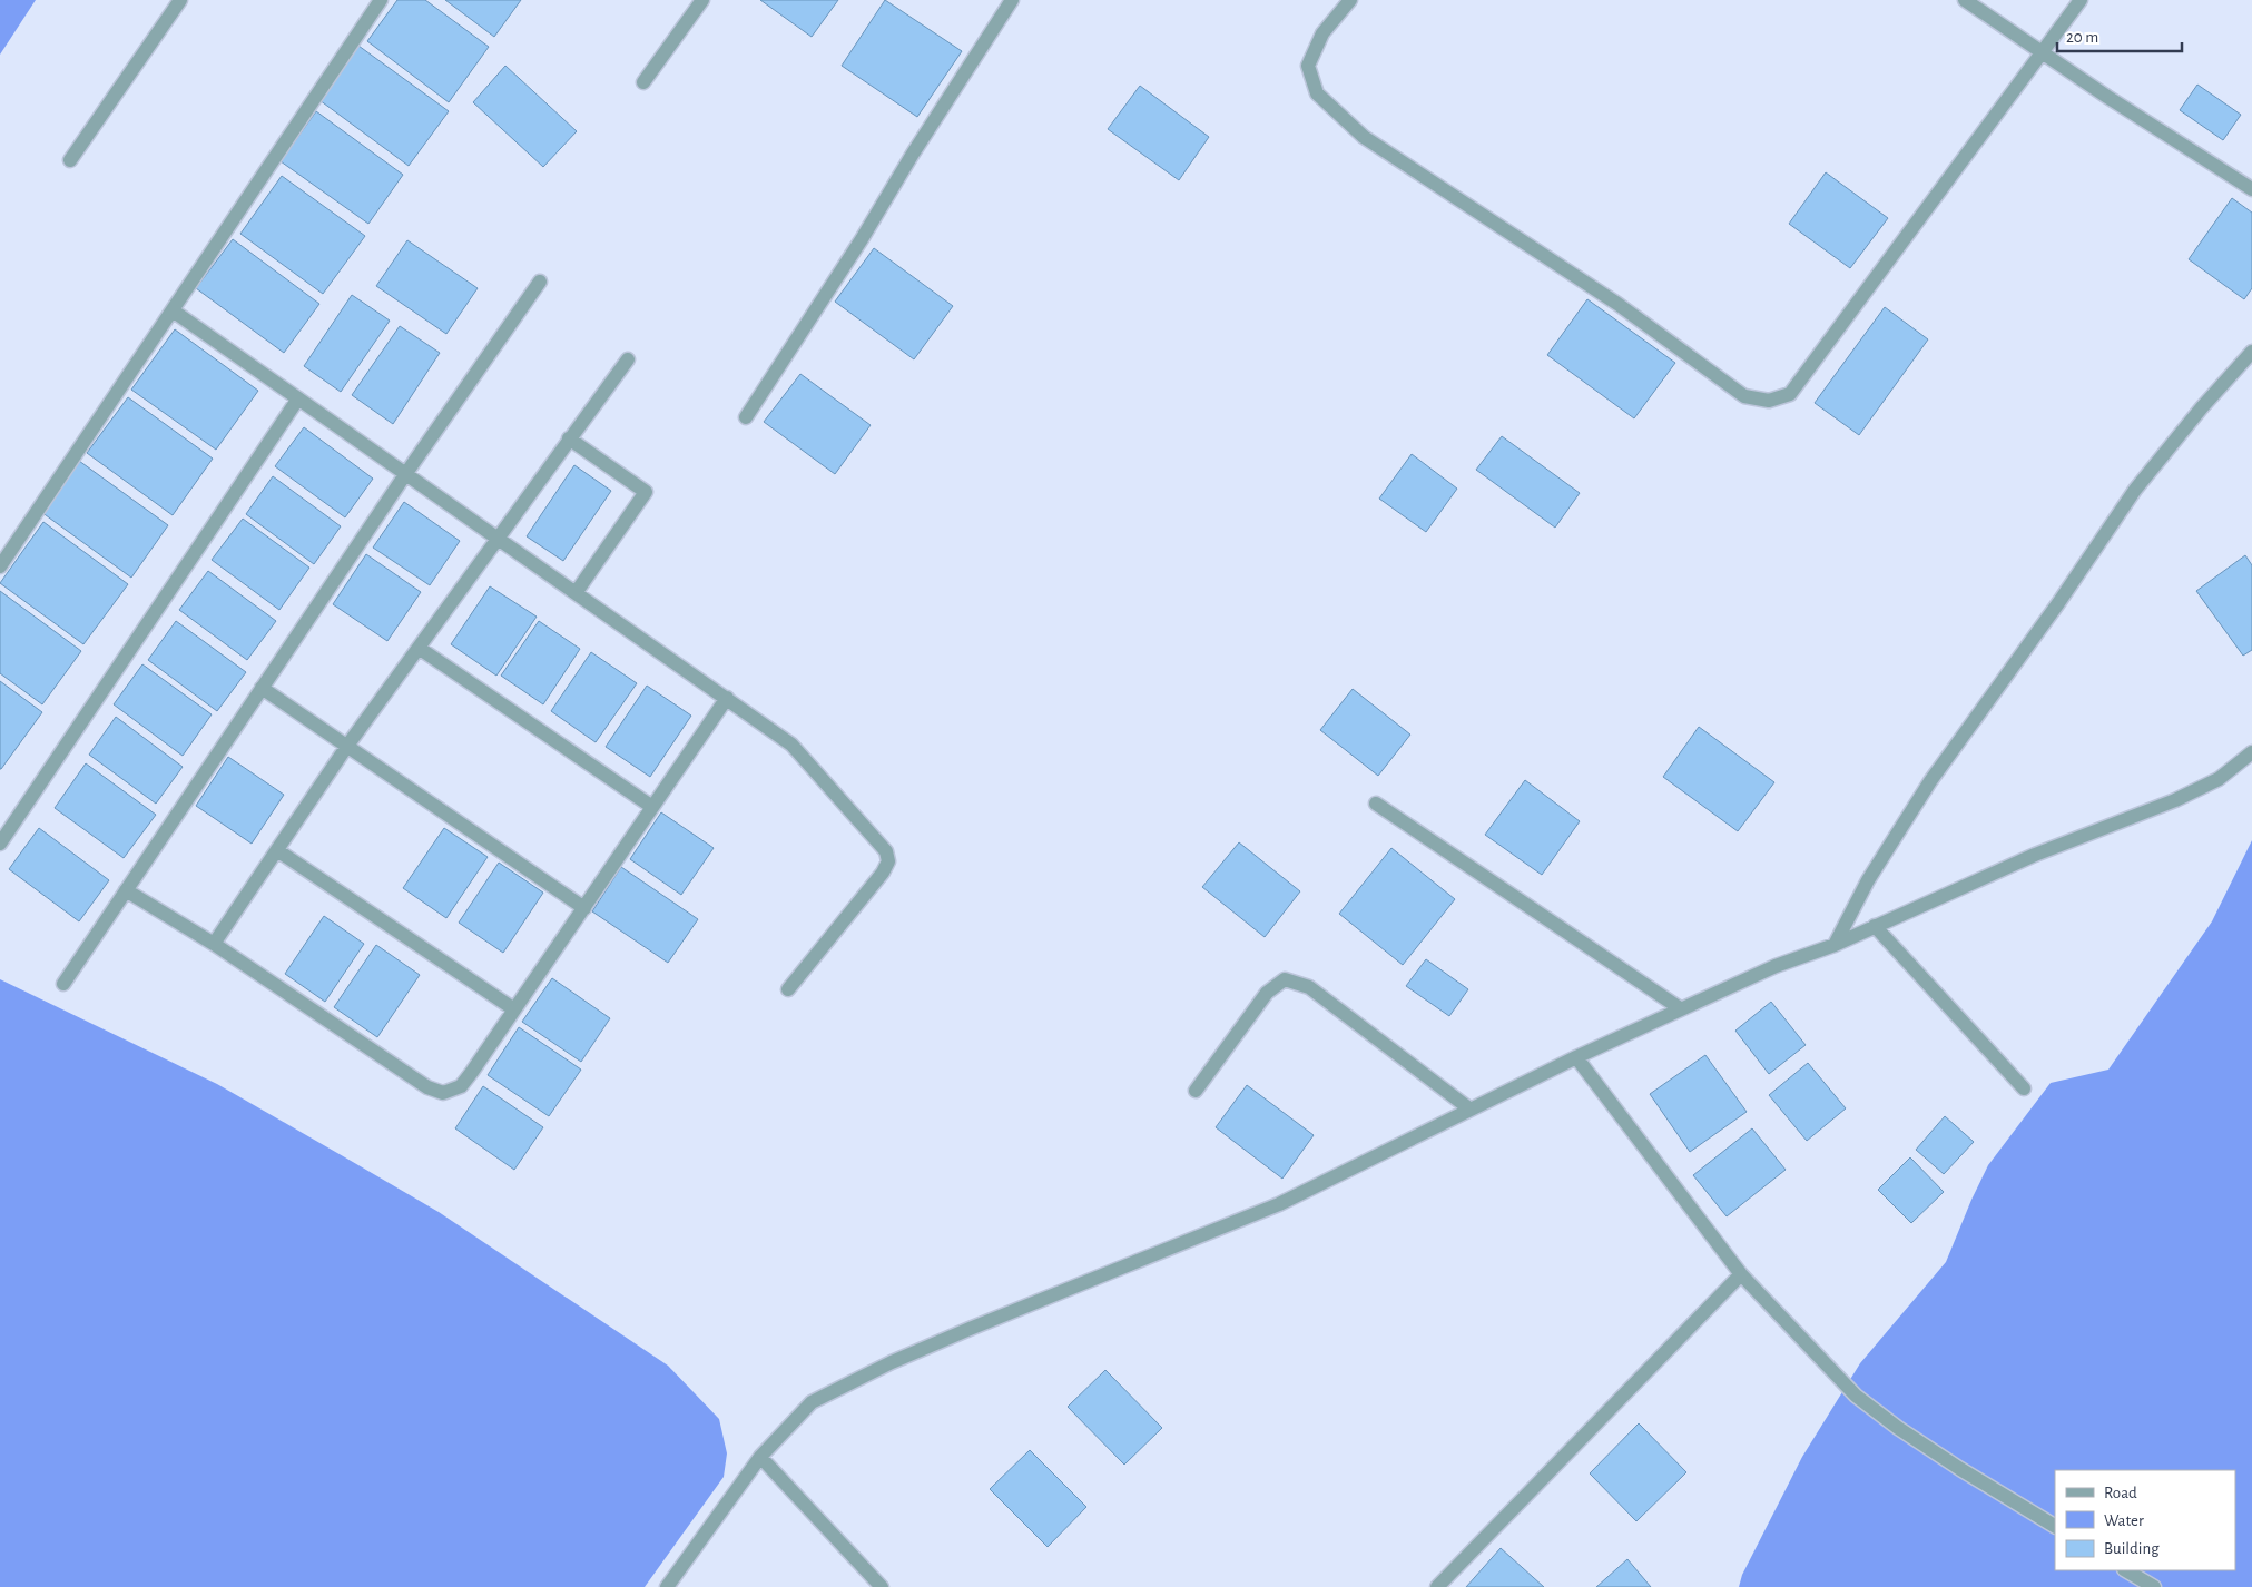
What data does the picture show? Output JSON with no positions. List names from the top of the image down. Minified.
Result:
{"legend":["Road","Water","Building"],"scale_bar":"20 m"}
